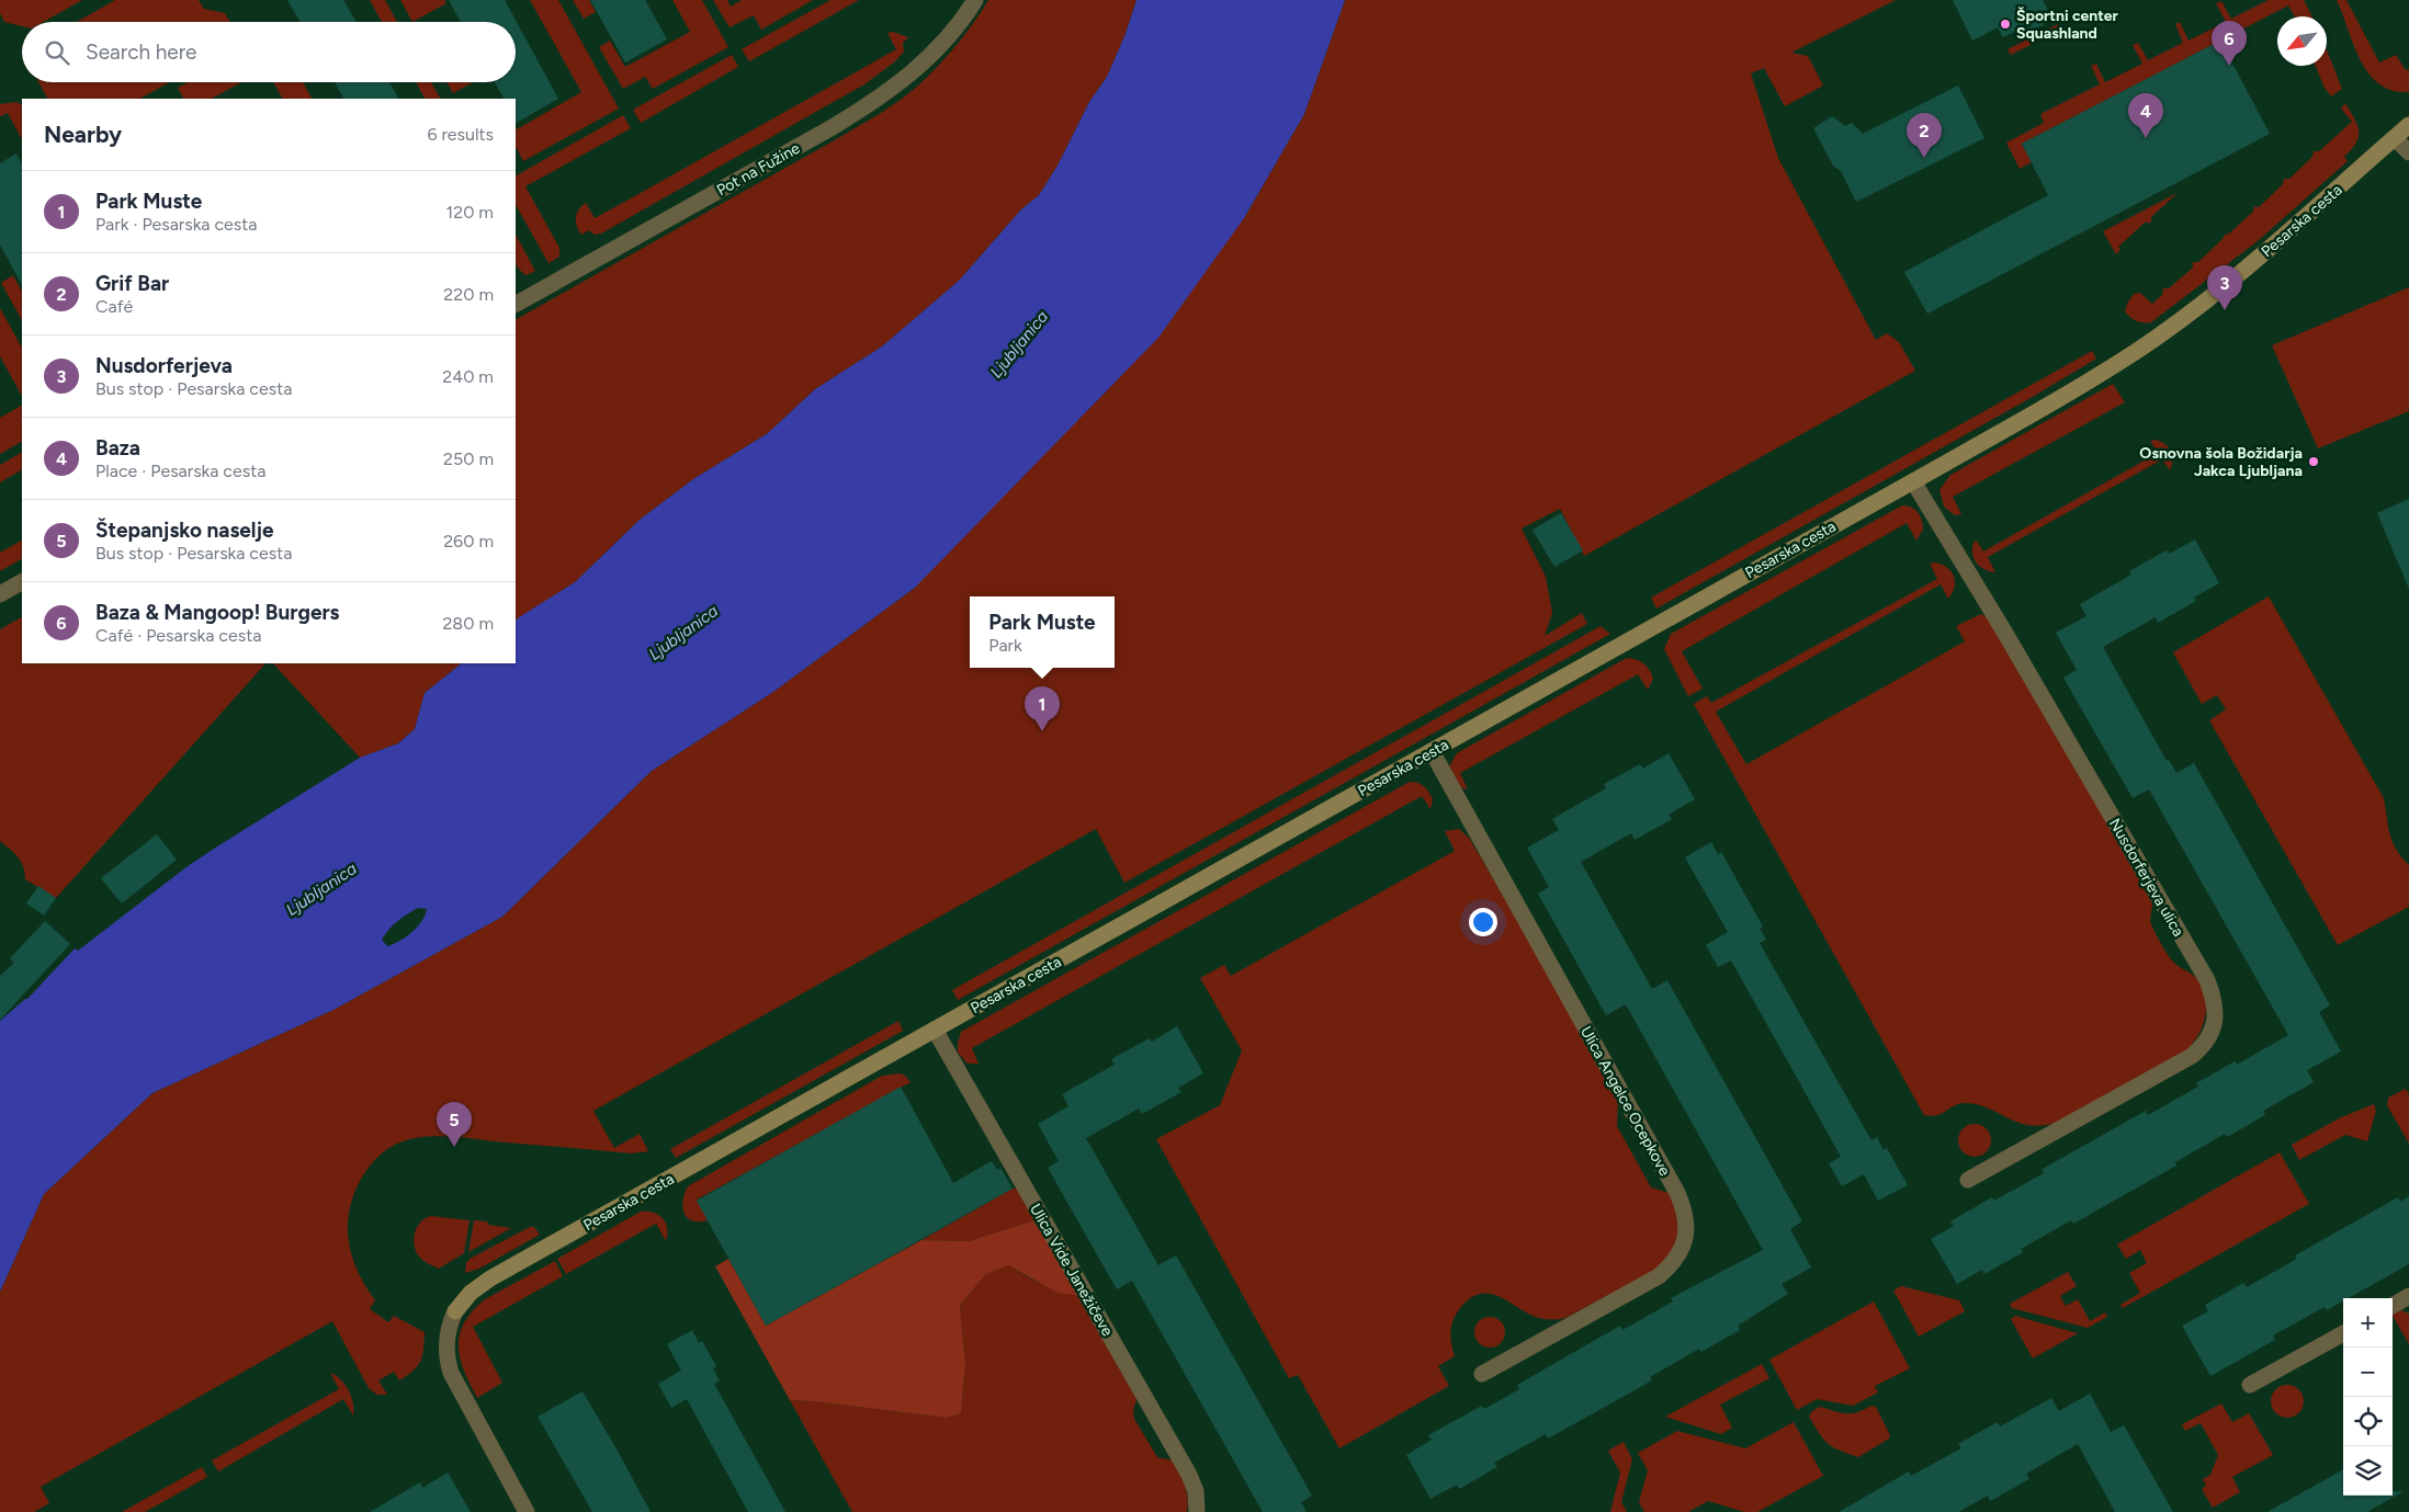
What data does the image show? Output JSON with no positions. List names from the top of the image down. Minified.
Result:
{"streets":{"street":["Pot na Fužine","Pesarska cesta","Nusdorferjeva ulica","Ulica Angelce Ocepkove","Ulica Vide Janežičeve"]},"crossings":[["Pesarska cesta","Nusdorferjeva ulica"],["Pesarska cesta","Ulica Angelce Ocepkove"],["Pesarska cesta","Ulica Vide Janežičeve"]],"water":["Ljubljanica"],"places":["Športni center Squashland","Osnovna šola Božidarja Jakca Ljubljana"],"north":"bottom left","page":{"pins":["6","4","2","3","1","5"],"search":"Search here","heading":["Nearby","6 results"],"list":[{"mark":"1","name":"Park Muste","note":"Park · Pesarska cesta","value":"120 m"},{"mark":"2","name":"Grif Bar","note":"Café","value":"220 m"},{"mark":"3","name":"Nusdorferjeva","note":"Bus stop · Pesarska cesta","value":"240 m"},{"mark":"4","name":"Baza","note":"Place · Pesarska cesta","value":"250 m"},{"mark":"5","name":"Štepanjsko naselje","note":"Bus stop · Pesarska cesta","value":"260 m"},{"mark":"6","name":"Baza & Mangoop! Burgers","note":"Café · Pesarska cesta","value":"280 m"}],"popup":["Park Muste","Park"],"map_buttons":["+","−"]}}
